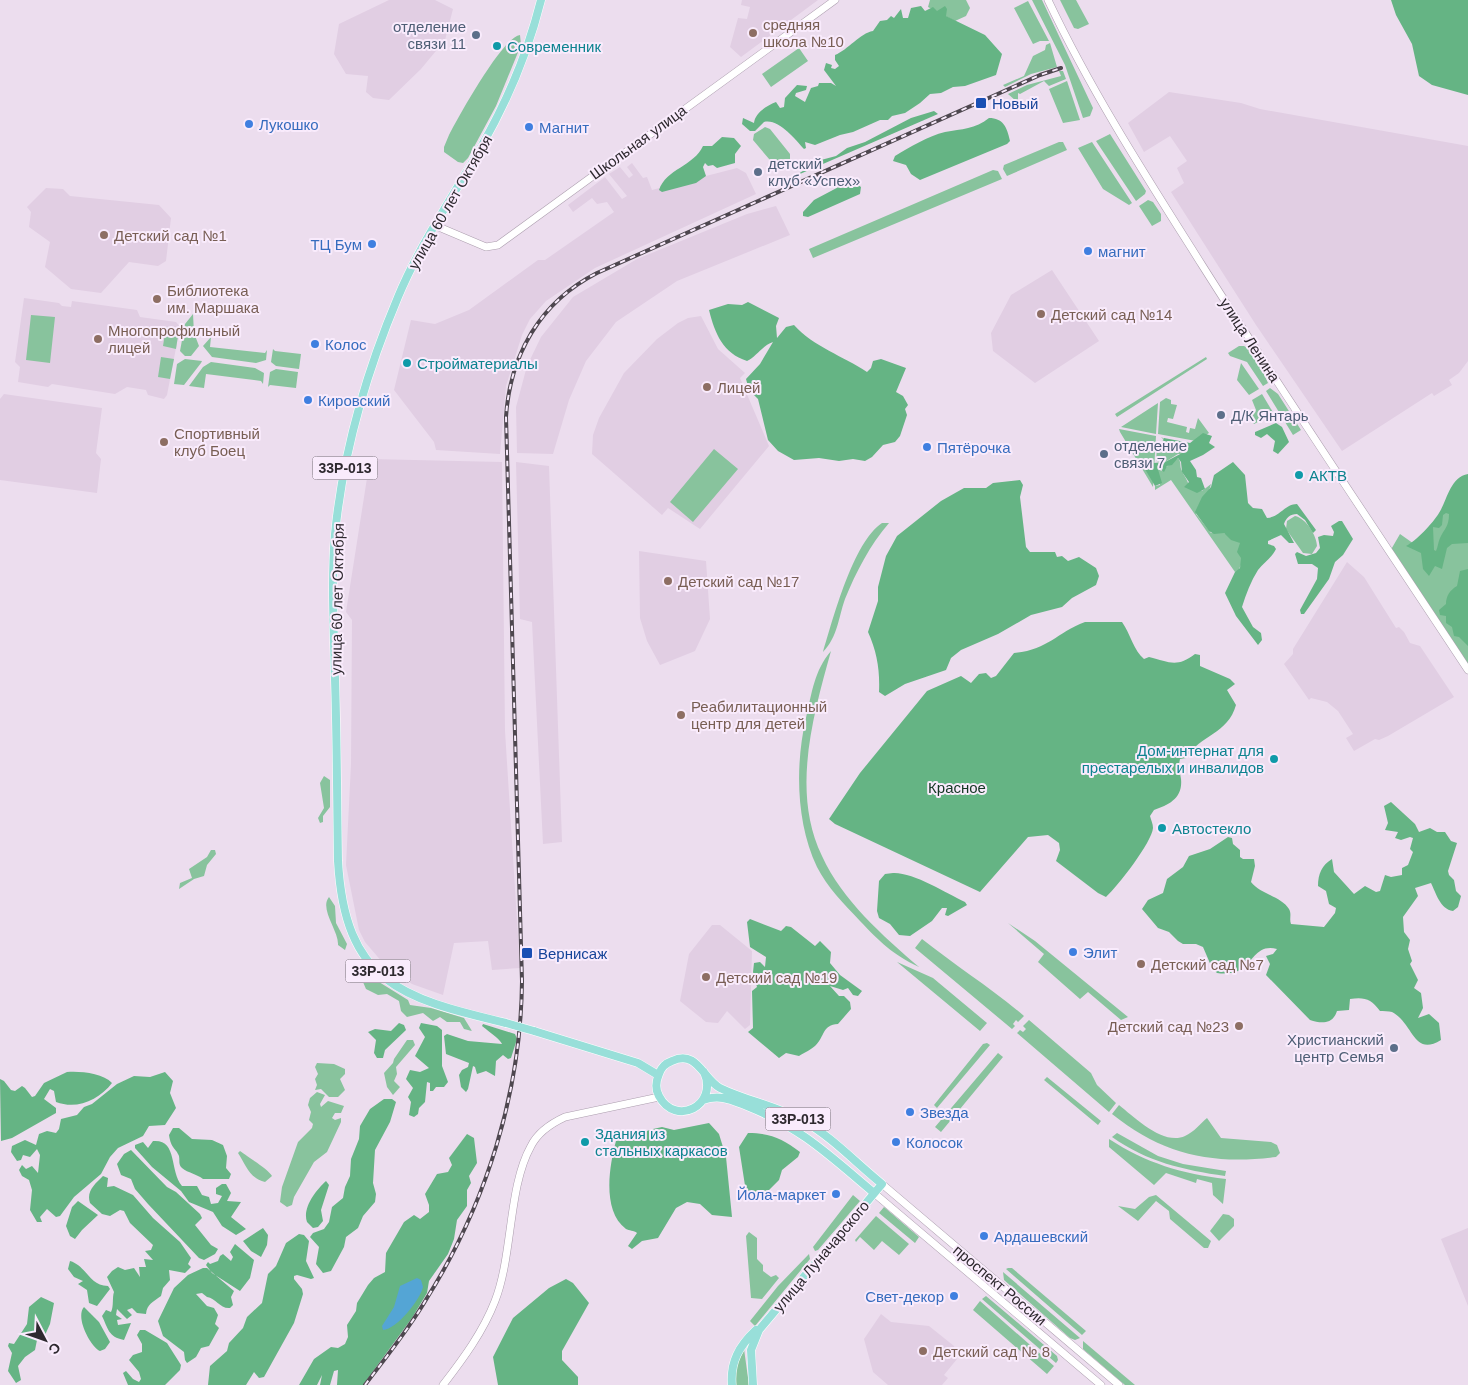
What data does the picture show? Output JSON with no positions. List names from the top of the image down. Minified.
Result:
{"streets":{"main road":["Школьная улица","улица 60 лет Октября","улица Ленина","33Р-013","улица Луначарского","проспект России"]},"crossings":[["Школьная улица","улица 60 лет Октября"],["улица 60 лет Октября","33Р-013"],["33Р-013","улица Луначарского"],["33Р-013","проспект России"],["улица Луначарского","проспект России"]],"parks":["Красное"],"places":{"other":["средняя школа №10","отделение связи 11","Современник","Лукошко","Магнит","детский клуб «Успех»","Детский сад №1","ТЦ Бум","магнит","Библиотека им. Маршака","Детский сад №14","Многопрофильный лицей","Колос","Стройматериалы","Лицей","Кировский","Д/К Янтарь","Спортивный клуб Боец","Пятёрочка","отделение связи 7","АКТВ","Детский сад №17","Реабилитационный центр для детей","Дом-интернат для престарелых и инвалидов","Автостекло","Элит","Детский сад №7","Детский сад №19","Детский сад №23","Христианский центр Семья","Звезда","Здания из стальных каркасов","Колосок","Йола-маркет","Ардашевский","Свет-декор","Детский сад № 8"],"transit":["Новый","Вернисаж"]},"north":"bottom right"}
